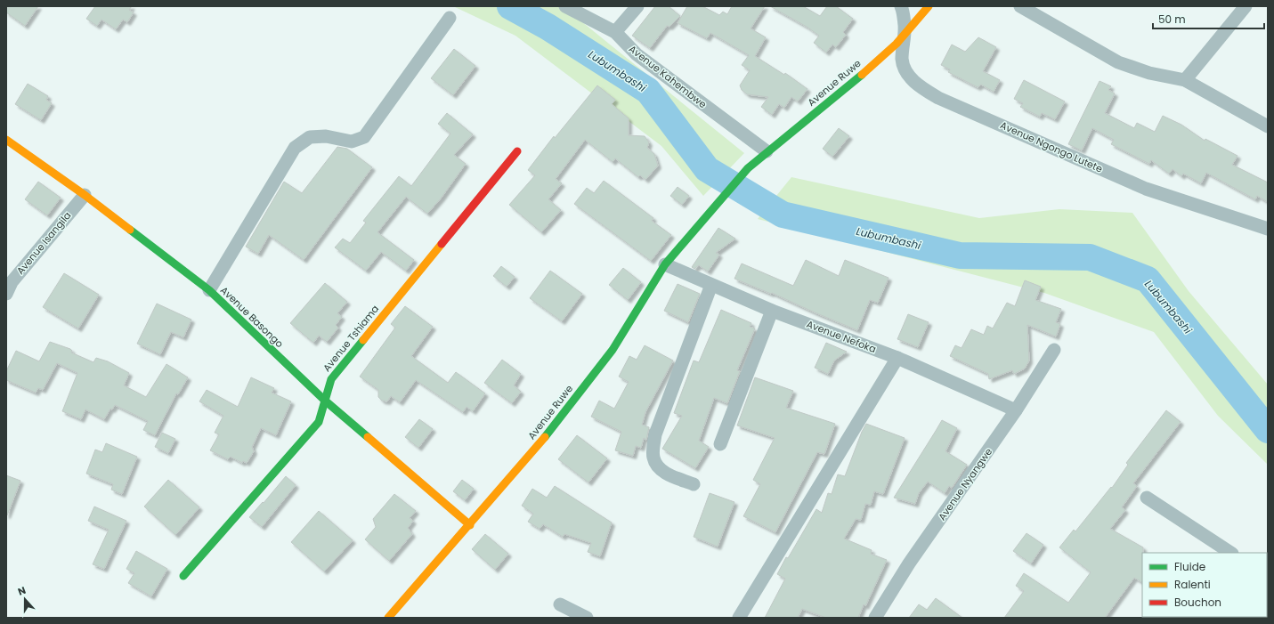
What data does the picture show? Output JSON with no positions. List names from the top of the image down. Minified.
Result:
{"streets":{"street":["Avenue Kahembwe","Avenue Ruwe","Avenue Ngongo Lutete","Avenue Isangila","Avenue Basongo","Avenue Nefoka","Avenue Tshiama","Avenue Nyangwe"]},"crossings":[["Avenue Kahembwe","Avenue Ruwe"],["Avenue Ruwe","Avenue Ngongo Lutete"],["Avenue Ruwe","Avenue Basongo"],["Avenue Ruwe","Avenue Nefoka"],["Avenue Isangila","Avenue Basongo"],["Avenue Basongo","Avenue Tshiama"],["Avenue Nefoka","Avenue Nyangwe"]],"water":["Lubumbashi"],"legend":["Fluide","Ralenti","Bouchon"],"scale_bar":"50 m","north":"top"}
